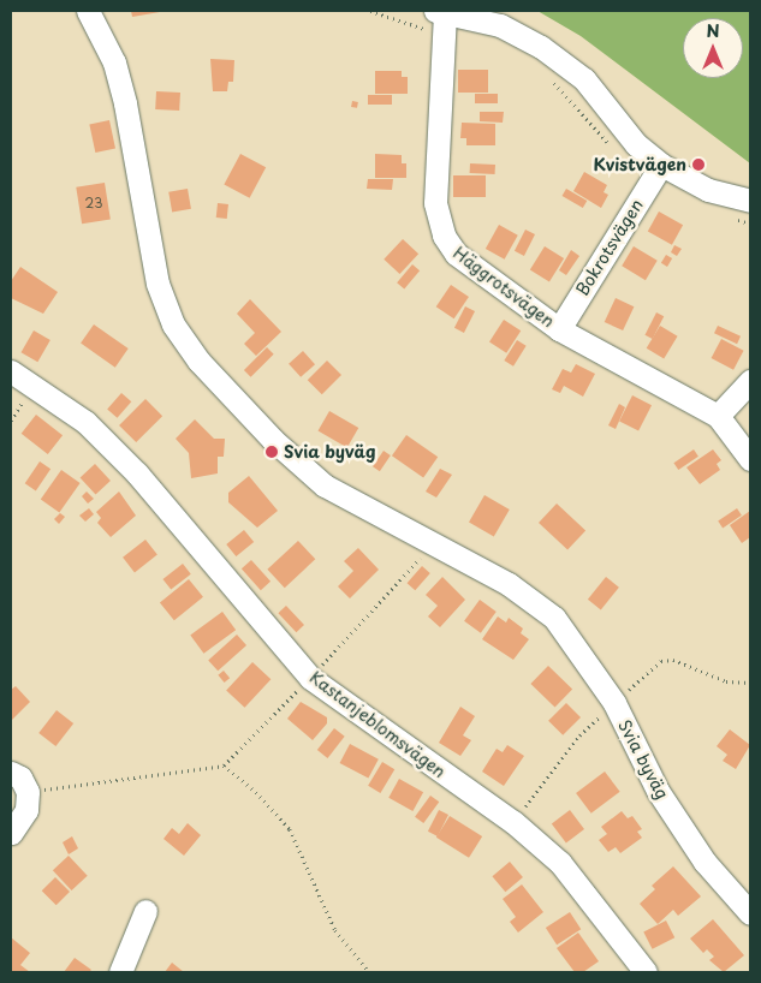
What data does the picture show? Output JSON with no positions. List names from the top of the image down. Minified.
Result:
{"streets":{"street":["Bokrotsvägen","Häggrotsvägen","Kastanjeblomsvägen","Svia byväg"]},"crossings":[["Bokrotsvägen","Häggrotsvägen"]],"places":["Kvistvägen","Svia byväg"],"house_numbers":["23"],"north":"top"}
